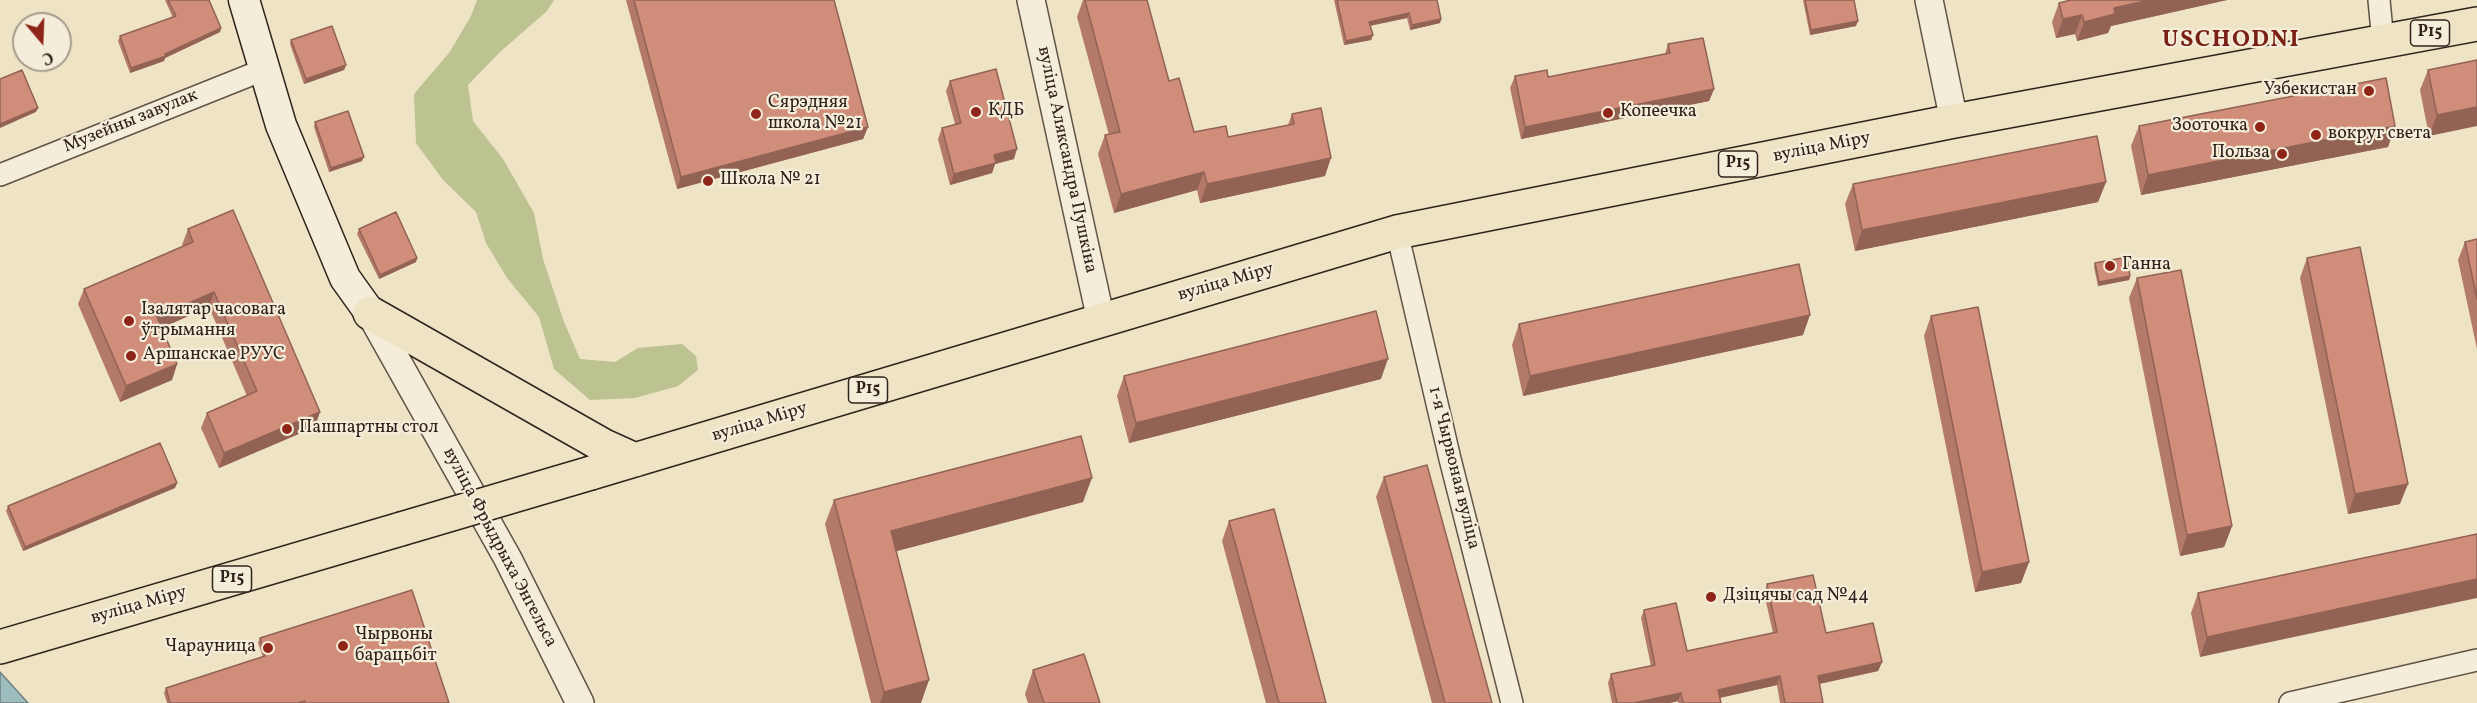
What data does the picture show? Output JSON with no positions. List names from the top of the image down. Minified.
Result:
{"streets":{"main road":["Р15","вуліца Міру","вуліца Фрыдрыха Энгельса"],"street":["Музейны завулак","вуліца Аляксандра Пушкіна","1-я Чырвоная вуліца"]},"crossings":[["Музейны завулак","вуліца Фрыдрыха Энгельса"],["вуліца Міру","вуліца Аляксандра Пушкіна"],["вуліца Міру","1-я Чырвоная вуліца"]],"districts":["USCHODNI"],"places":["Узбекистан","КДБ","Копеечка","Сярэдняя школа №21","Зооточка","вокруг света","Польза","Школа № 21","Ганна","Ізалятар часовага ўтрымання","Аршанскае РУУС","Пашпартны стол","Дзіцячы сад №44","Чырвоны барацьбіт","Чарауница"],"north":"bottom"}
